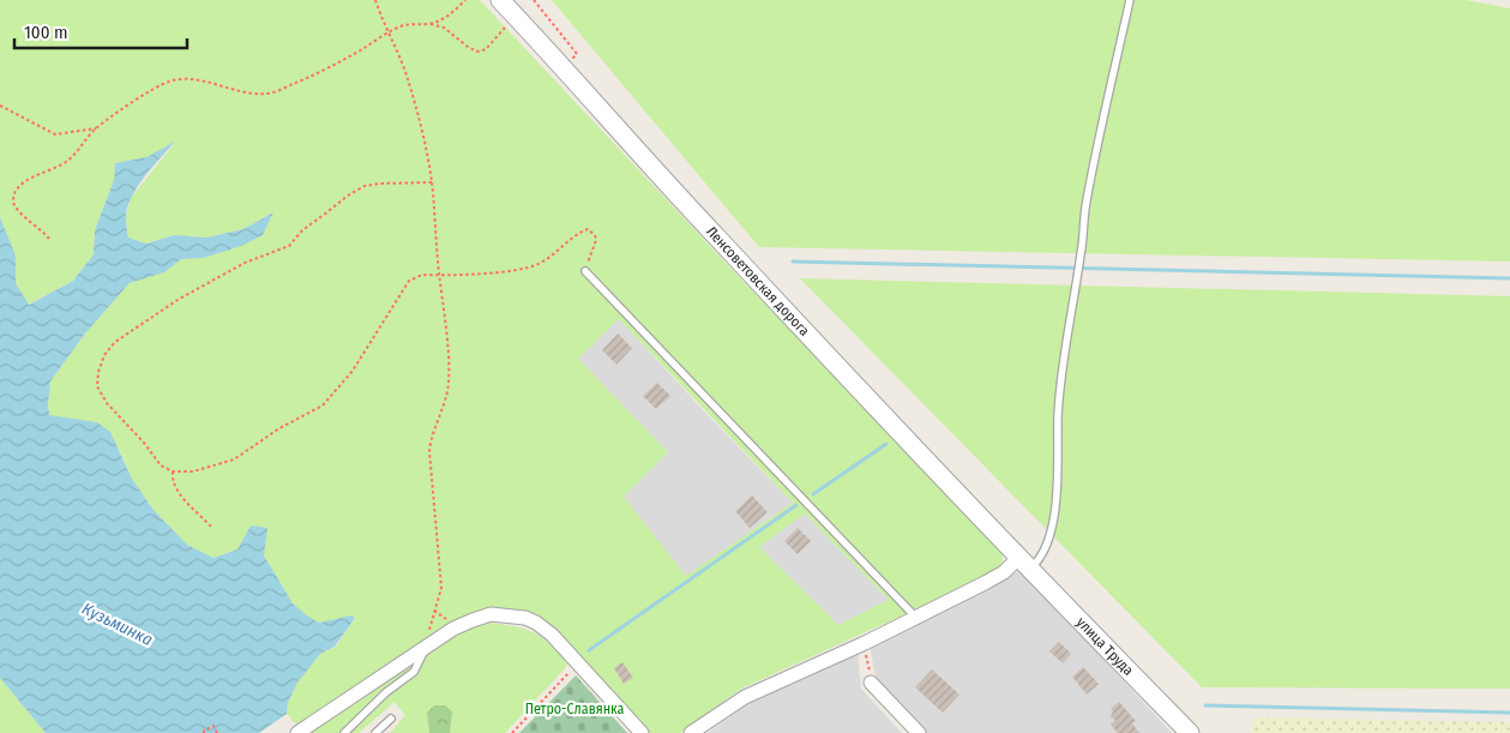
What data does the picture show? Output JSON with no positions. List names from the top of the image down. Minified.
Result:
{"streets":{"street":["Ленсоветовская дорога","улица Труда"]},"crossings":[["Ленсоветовская дорога","улица Труда"]],"water":["Кузьминка"],"parks":["Петро-Славянка"],"scale_bar":"100 m"}
